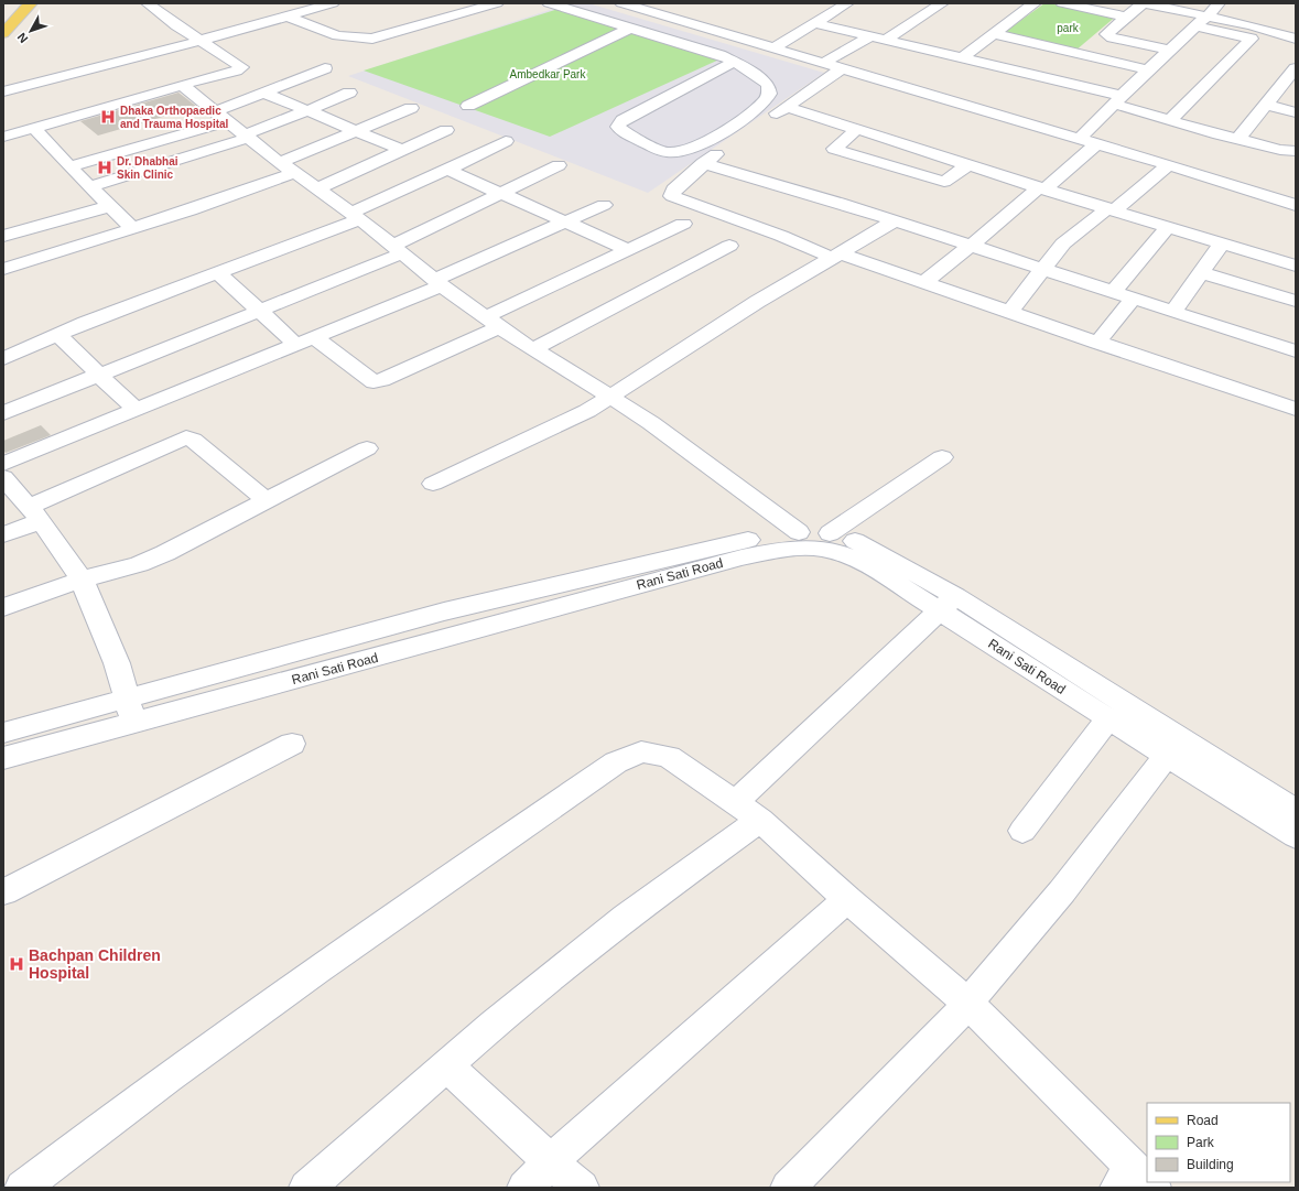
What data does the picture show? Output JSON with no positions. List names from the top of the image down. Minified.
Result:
{"streets":{"street":["Rani Sati Road"]},"parks":["park","Ambedkar Park"],"places":{"hospital":["Dhaka Orthopaedic and Trauma Hospital","Dr. Dhabhai Skin Clinic","Bachpan Children Hospital"]},"legend":["Road","Park","Building"],"north":"bottom left"}
